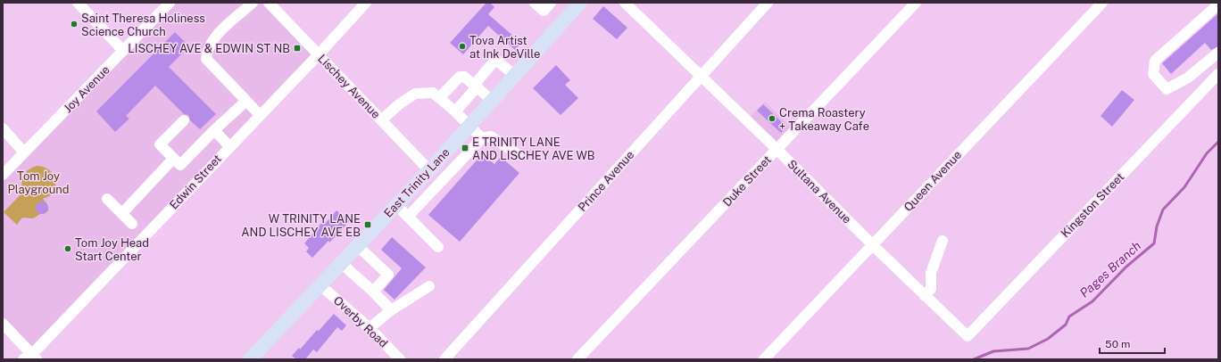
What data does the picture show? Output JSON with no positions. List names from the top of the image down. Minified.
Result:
{"streets":{"main road":["East Trinity Lane"],"street":["Lischey Avenue","Joy Avenue","Prince Avenue","Duke Street","Queen Avenue","Edwin Street","Sultana Avenue","Kingston Street","Overby Road"]},"crossings":[["Lischey Avenue","Edwin Street"],["Lischey Avenue","East Trinity Lane"],["Prince Avenue","Sultana Avenue"],["Duke Street","Sultana Avenue"],["Queen Avenue","Sultana Avenue"],["East Trinity Lane","Overby Road"],["Sultana Avenue","Kingston Street"]],"water":["Pages Branch"],"parks":["Tom Joy Playground"],"places":{"other":["Saint Theresa Holiness Science Church","Tova Artist at Ink DeVille","Crema Roastery + Takeaway Cafe","Tom Joy Head Start Center"],"transit":["LISCHEY AVE & EDWIN ST NB","E TRINITY LANE AND LISCHEY AVE WB","W TRINITY LANE AND LISCHEY AVE EB"]},"scale_bar":"50 m"}
